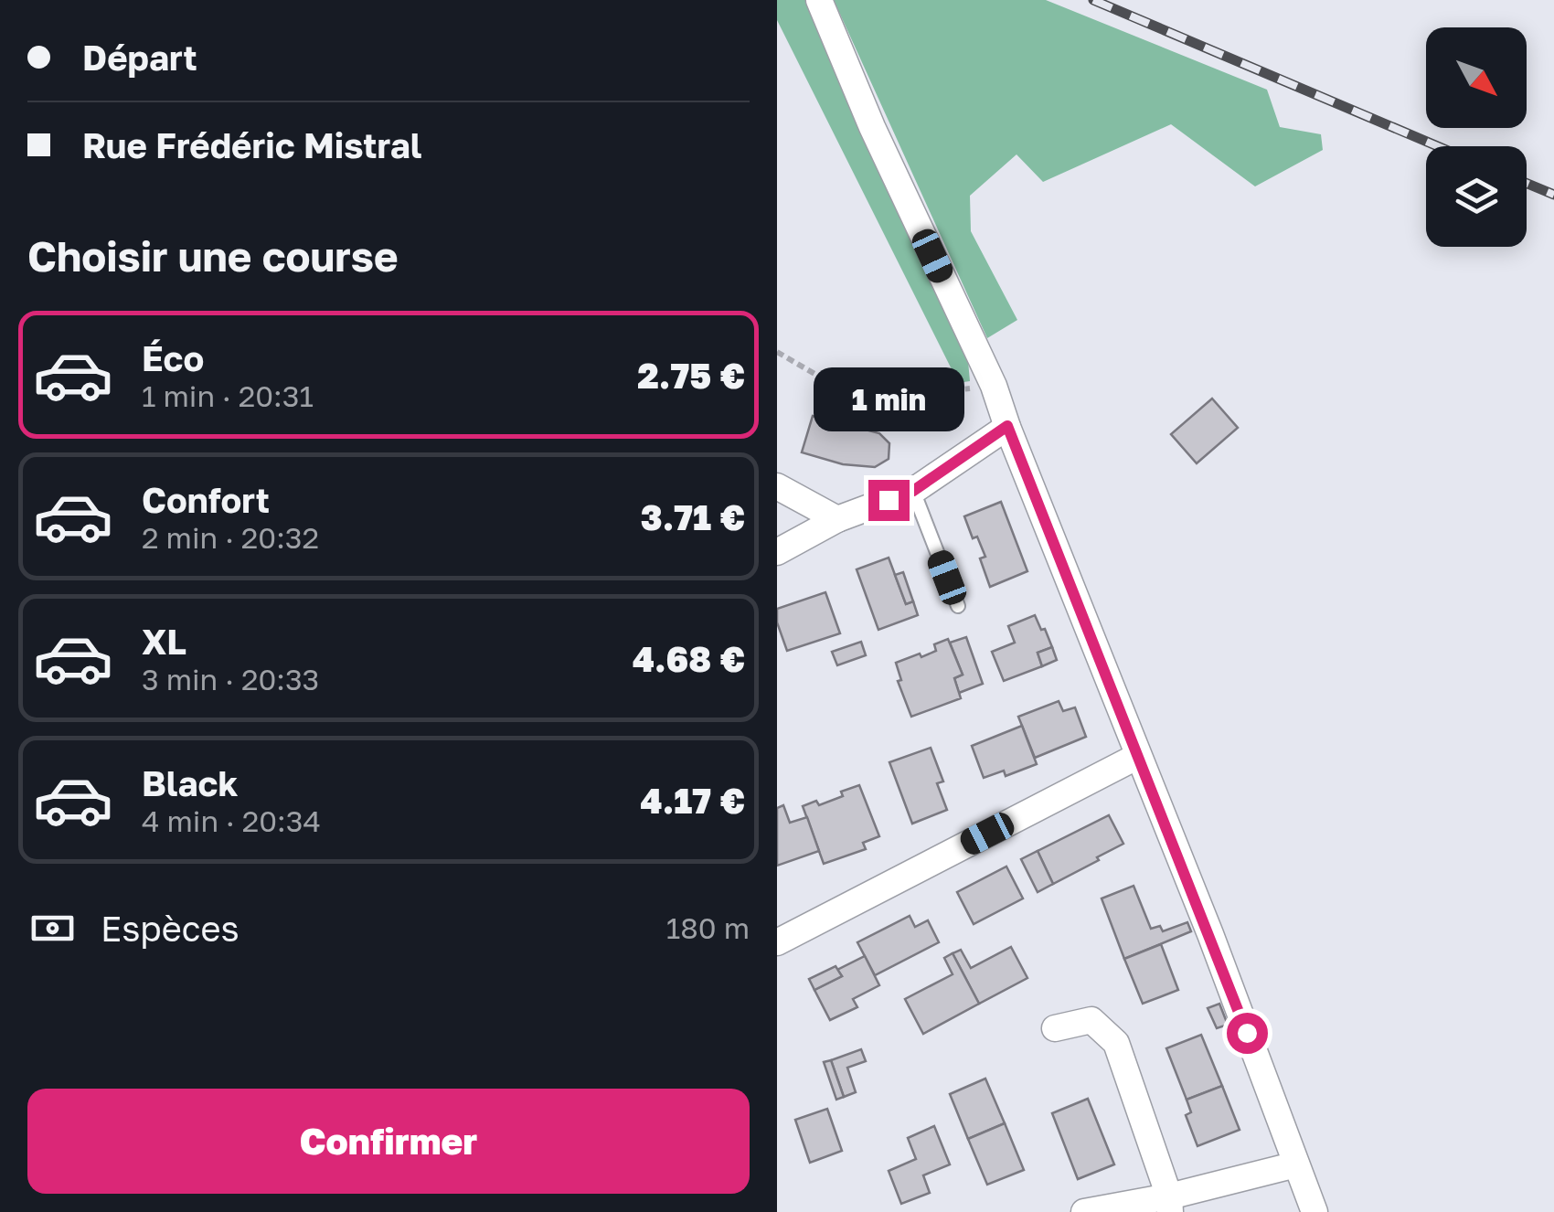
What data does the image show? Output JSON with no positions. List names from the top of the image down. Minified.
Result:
{"north":"bottom right","page":{"banner":["Départ","Rue Frédéric Mistral"],"heading":"Choisir une course","list":[{"name":"Éco","note":"1 min · 20:31","value":"2.75 €"},{"name":"Confort","note":"2 min · 20:32","value":"3.71 €"},{"name":"XL","note":"3 min · 20:33","value":"4.68 €"},{"name":"Black","note":"4 min · 20:34","value":"4.17 €"}],"bubble":"1 min","pay":["Espèces","180 m"],"buttons":"Confirmer"}}
